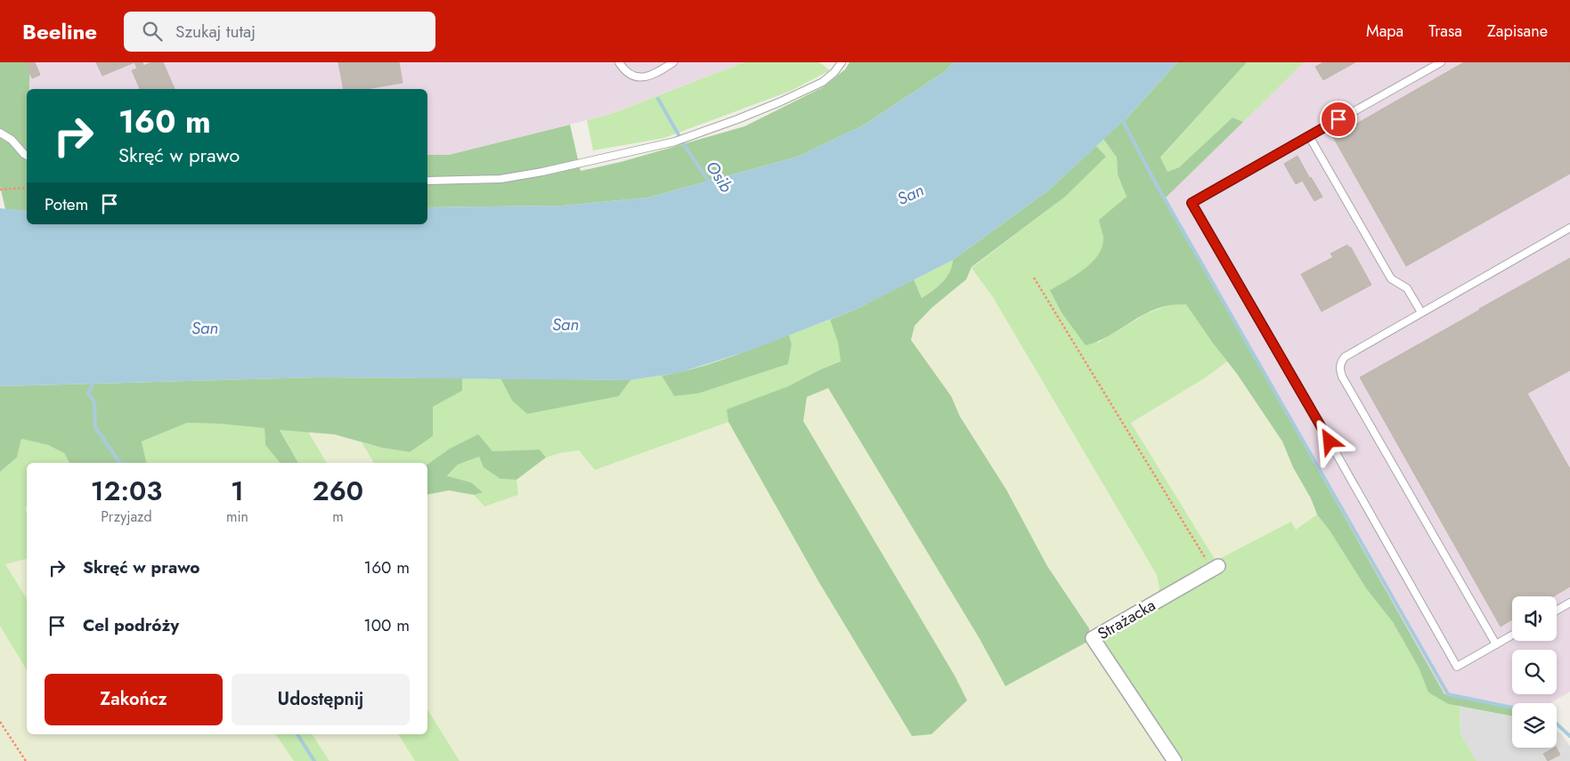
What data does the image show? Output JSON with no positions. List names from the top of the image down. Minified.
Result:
{"streets":{"street":["Strażacka"]},"water":["Osib","San"],"page":{"header":"Beeline","search":"Szukaj tutaj","nav":["Mapa","Trasa","Zapisane"],"turn":["160 m","Skręć w prawo"],"then":"Potem","eta":["12:03","Przyjazd","1","min","260","m"],"list":[{"name":"Skręć w prawo","value":"160 m"},{"name":"Cel podróży","value":"100 m"}],"buttons":["Zakończ","Udostępnij"]}}
